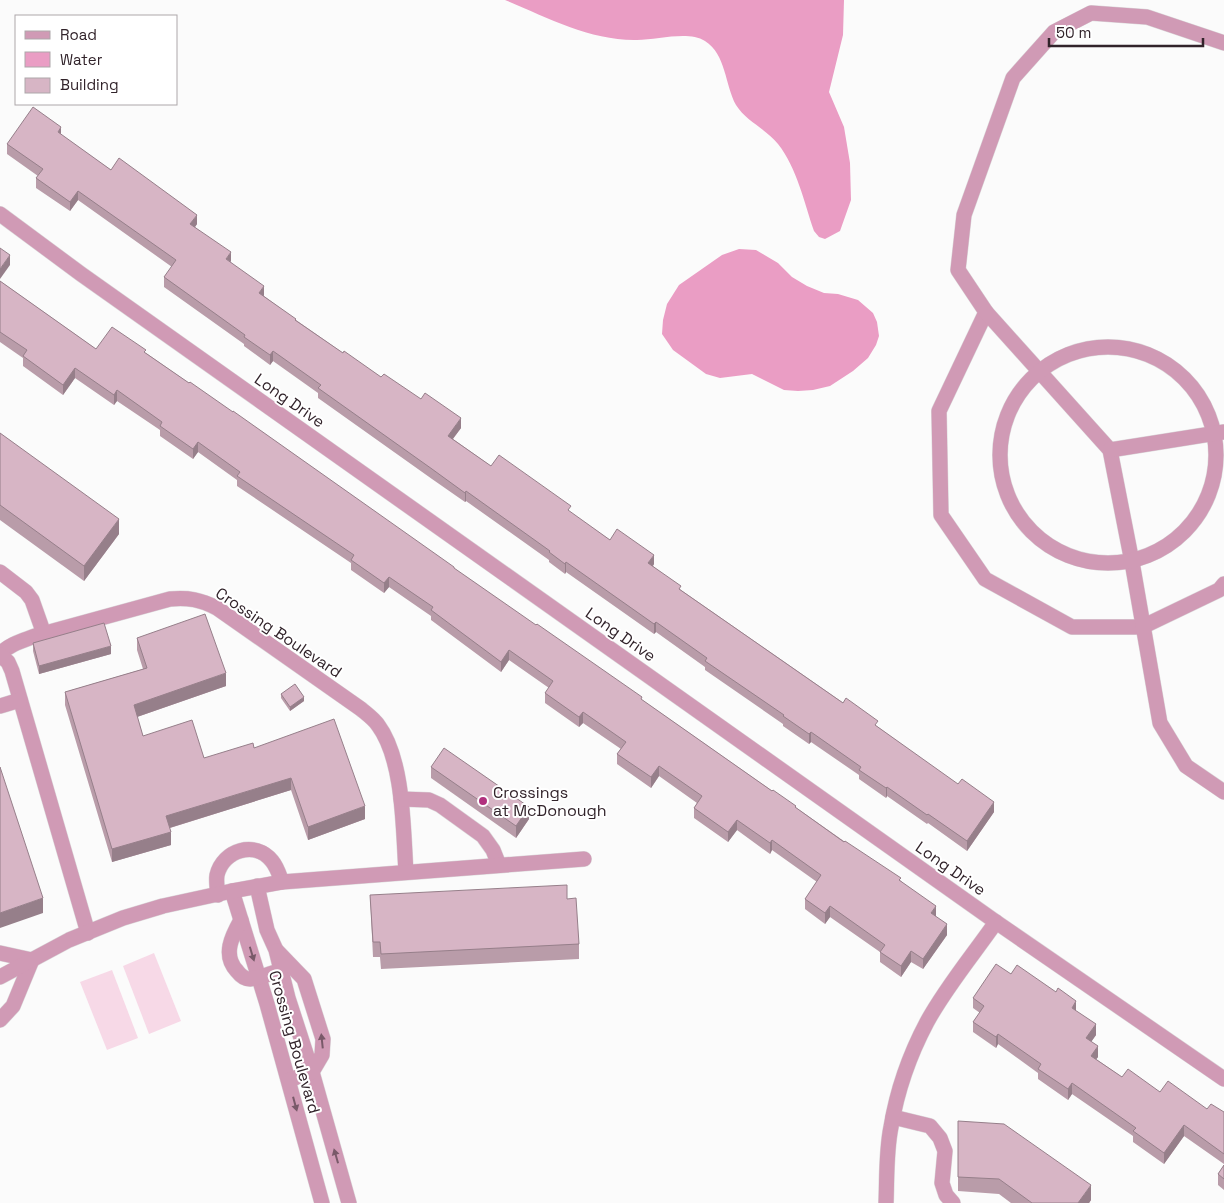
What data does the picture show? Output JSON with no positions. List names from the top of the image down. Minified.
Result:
{"streets":{"street":["Long Drive","Crossing Boulevard"]},"places":["Crossings at McDonough"],"legend":["Road","Water","Building"],"scale_bar":"50 m"}
